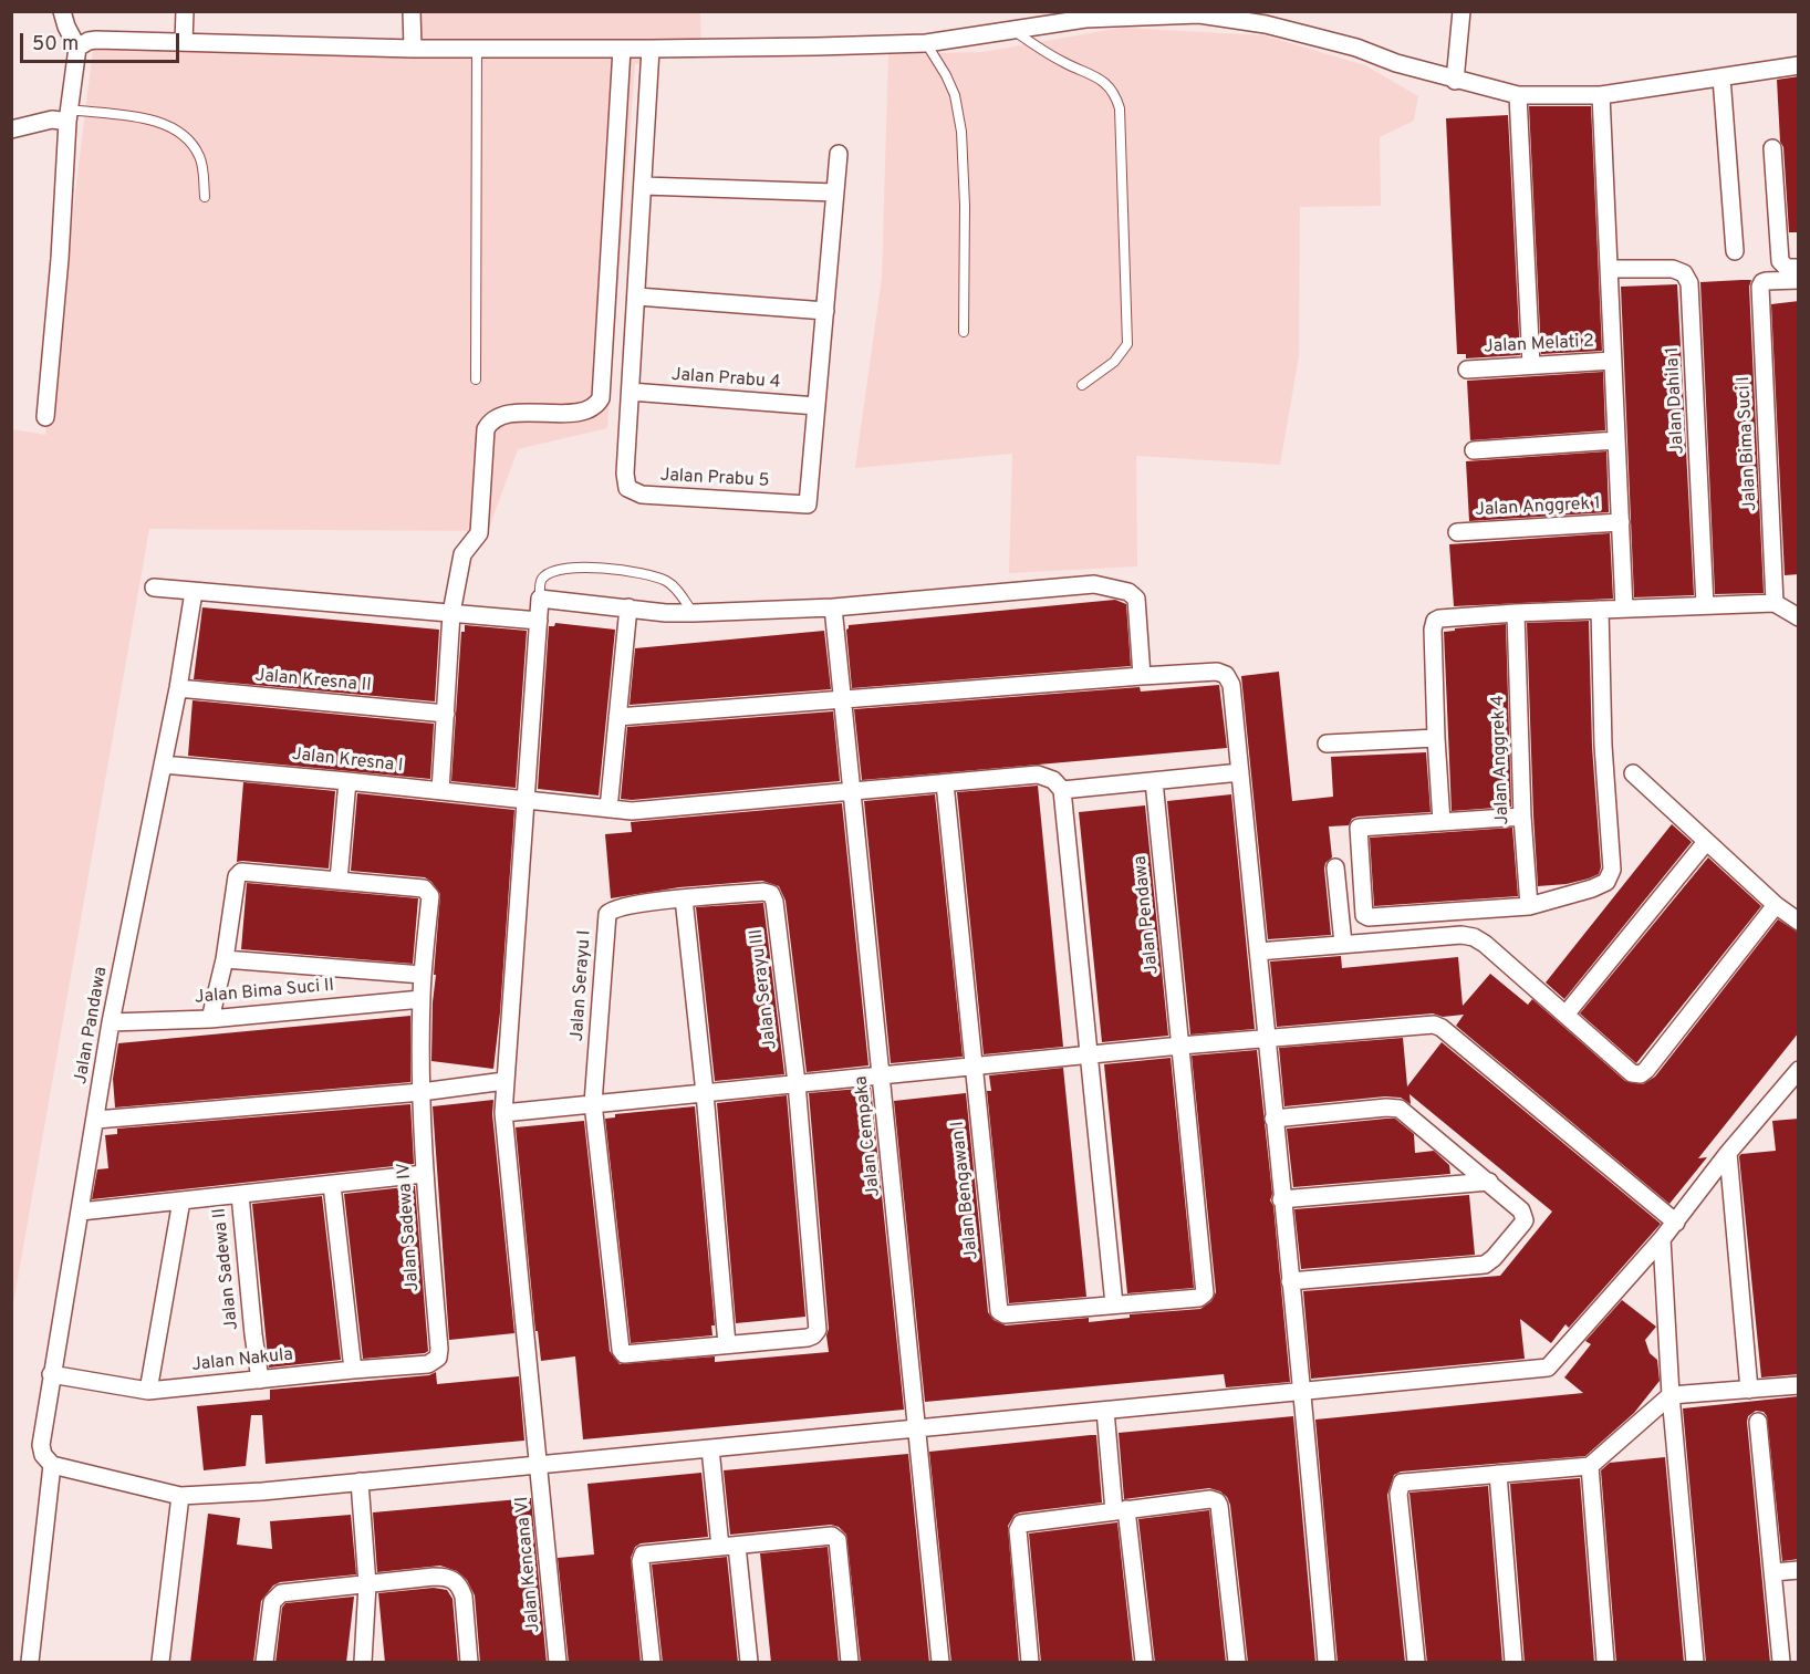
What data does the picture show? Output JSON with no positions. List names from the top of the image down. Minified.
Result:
{"streets":{"street":["Jalan Melati 2","Jalan Prabu 4","Jalan Dahila 1","Jalan Bima Suci I","Jalan Prabu 5","Jalan Anggrek 1","Jalan Kresna II","Jalan Anggrek 4","Jalan Kresna I","Jalan Pendawa","Jalan Serayu I","Jalan Serayu III","Jalan Bima Suci II","Jalan Pandawa","Jalan Cempaka","Jalan Bengawan I","Jalan Sadewa IV","Jalan Sadewa II","Jalan Nakula","Jalan Kencana VI"]},"crossings":[["Jalan Prabu 4","Jalan Prabu 5"],["Jalan Kresna II","Jalan Pandawa"],["Jalan Kresna I","Jalan Pandawa"],["Jalan Kresna I","Jalan Cempaka"],["Jalan Kresna I","Jalan Bengawan I"],["Jalan Kresna I","Jalan Kencana VI"],["Jalan Pendawa","Jalan Bengawan I"],["Jalan Serayu I","Jalan Serayu III"],["Jalan Bima Suci II","Jalan Pandawa"],["Jalan Bima Suci II","Jalan Sadewa IV"],["Jalan Pandawa","Jalan Nakula"],["Jalan Sadewa IV","Jalan Nakula"],["Jalan Sadewa II","Jalan Nakula"]],"scale_bar":"50 m"}
